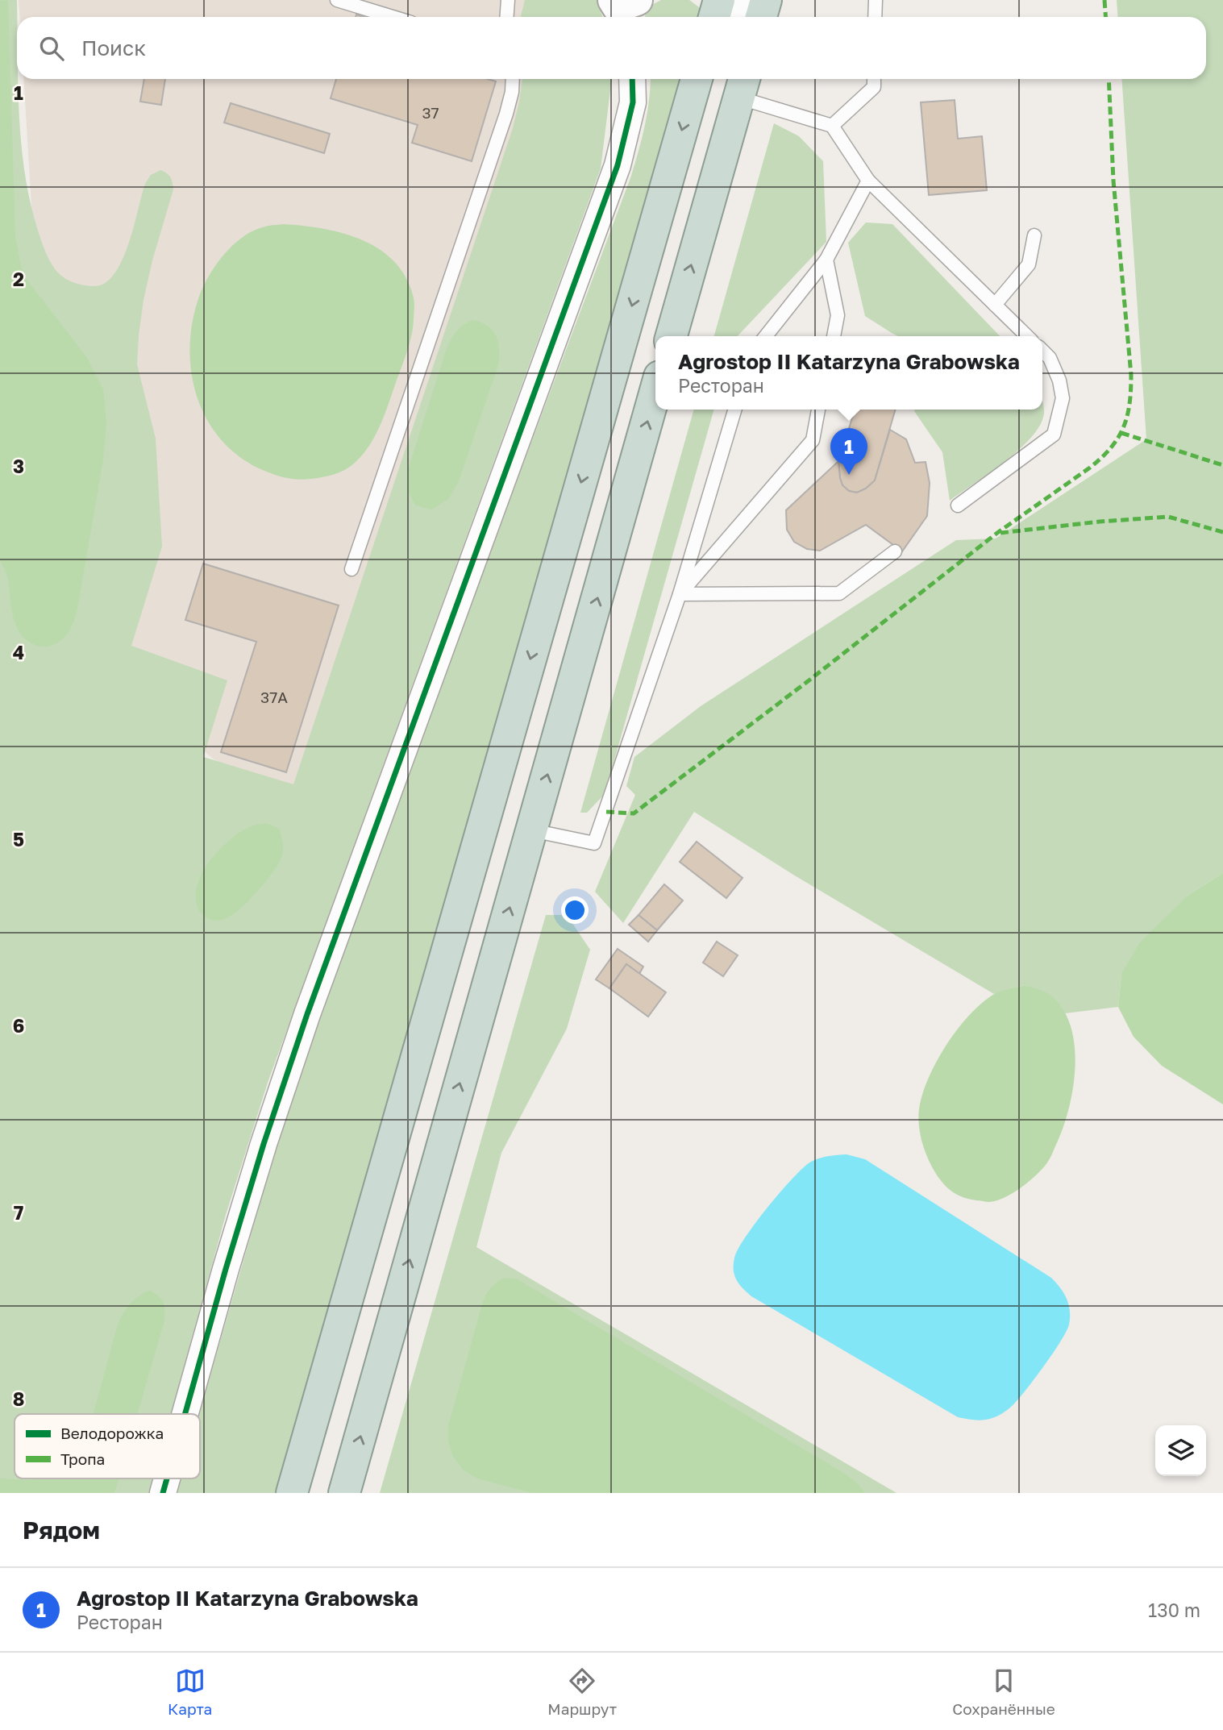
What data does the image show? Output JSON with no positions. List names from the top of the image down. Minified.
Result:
{"house_numbers":["37","37A"],"legend":["Велодорожка","Тропа"],"page":{"search":"Поиск","popup":["Agrostop II Katarzyna Grabowska","Ресторан"],"pins":"1","heading":"Рядом","list":[{"mark":"1","name":"Agrostop II Katarzyna Grabowska","note":"Ресторан","value":"130 m"}],"nav":["Карта","Маршрут","Сохранённые"]},"grid":{"rows":["1","2","3","4","5","6","7","8"]}}
